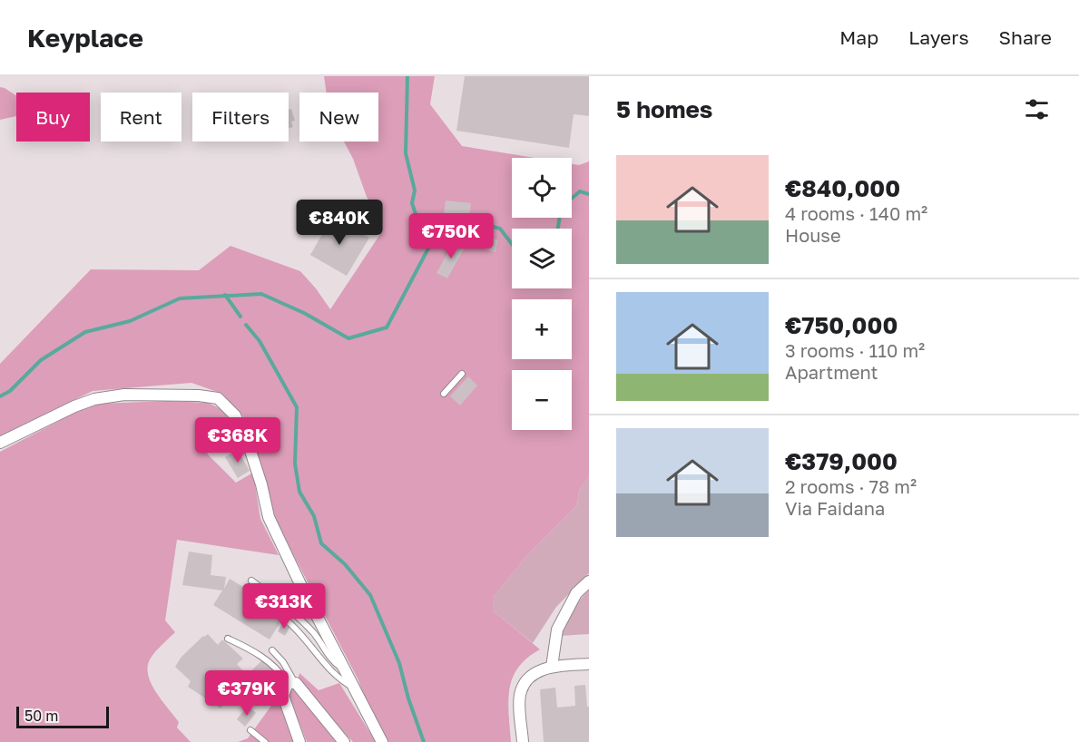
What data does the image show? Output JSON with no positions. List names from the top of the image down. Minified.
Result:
{"scale_bar":"50 m","page":{"header":"Keyplace","nav":["Map","Layers","Share"],"heading":"5 homes","chip":["Buy","Rent","Filters","New"],"list":[{"name":"€840,000","note":"4 rooms · 140 m² · House"},{"name":"€750,000","note":"3 rooms · 110 m² · Apartment"},{"name":"€379,000","note":"2 rooms · 78 m² · Via Faidana"}],"map_buttons":["+","−"],"price":["€840K","€750K","€368K","€313K","€379K"],"scale":"50 m"}}
